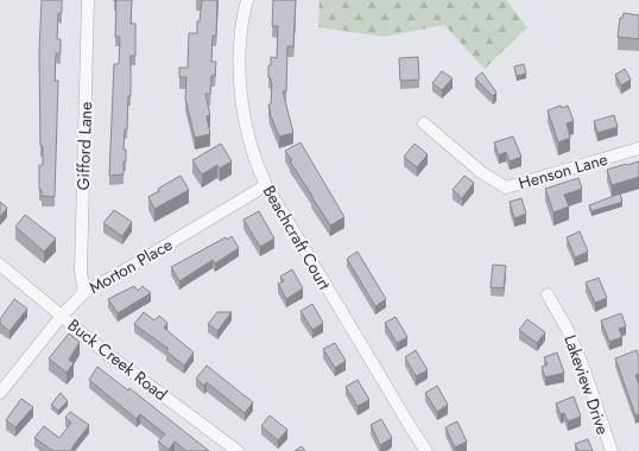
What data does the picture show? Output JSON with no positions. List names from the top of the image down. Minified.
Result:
{"streets":{"street":["Gifford Lane","Henson Lane","Beachcraft Court","Morton Place","Buck Creek Road","Lakeview Drive"]},"crossings":[["Gifford Lane","Morton Place"],["Beachcraft Court","Morton Place"],["Morton Place","Buck Creek Road"]]}
